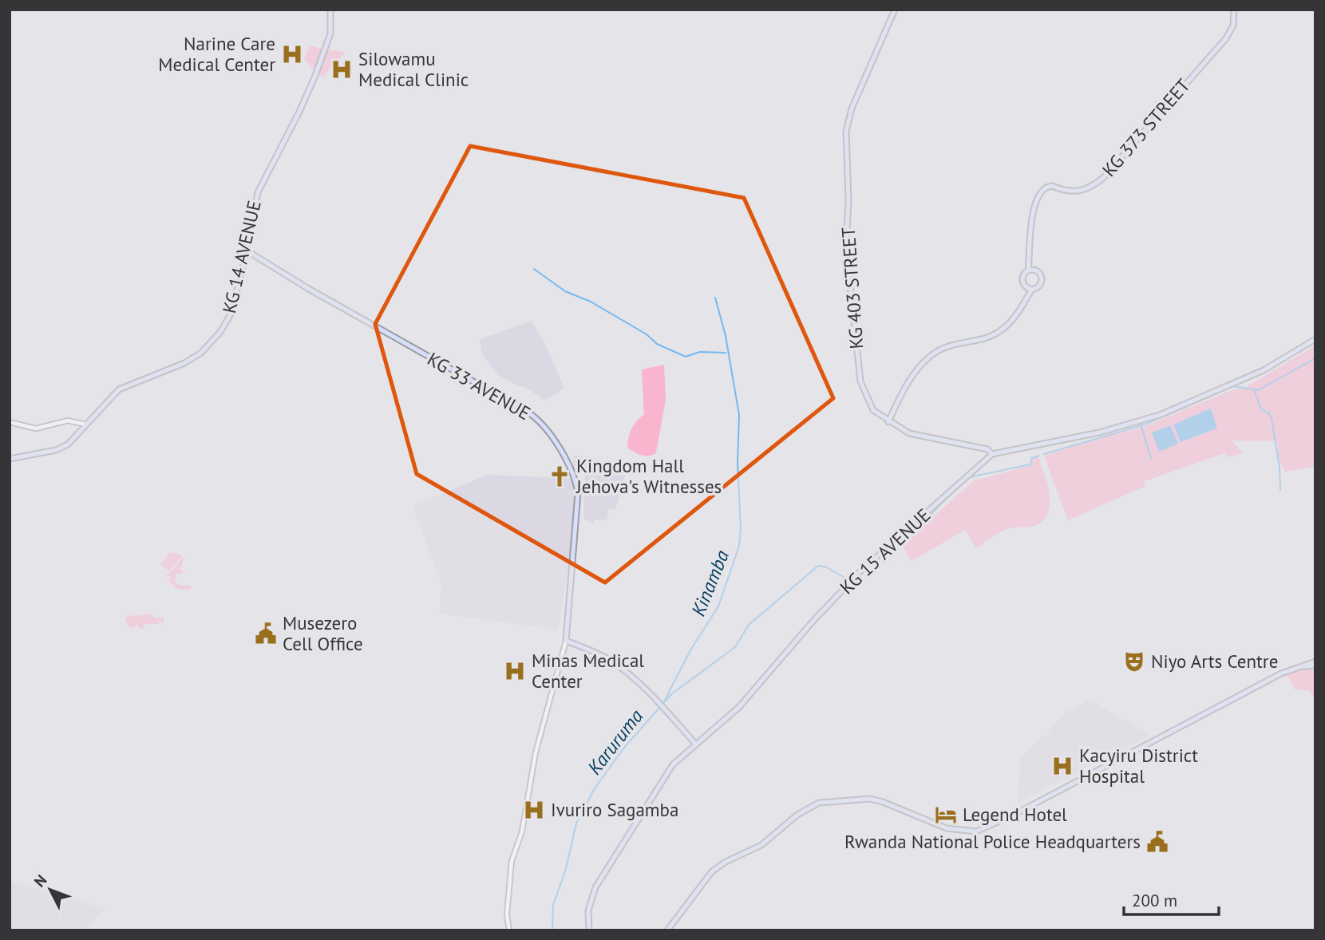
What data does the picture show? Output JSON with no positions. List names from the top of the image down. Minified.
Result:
{"streets":{"main road":["KG 373 STREET","KG 14 AVENUE","KG 403 STREET","KG 33 AVENUE","KG 15 AVENUE"]},"crossings":[["KG 14 AVENUE","KG 33 AVENUE"],["KG 403 STREET","KG 15 AVENUE"]],"water":["Kinamba","Karuruma"],"places":{"hospital":["Narine Care Medical Center","Silowamu Medical Clinic","Minas Medical Center","Kacyiru District Hospital","Ivuriro Sagamba"],"church":["Kingdom Hall Jehova's Witnesses"],"public building":["Musezero Cell Office","Rwanda National Police Headquarters"],"theatre":["Niyo Arts Centre"],"hotel":["Legend Hotel"]},"scale_bar":"200 m","north":"top left"}
